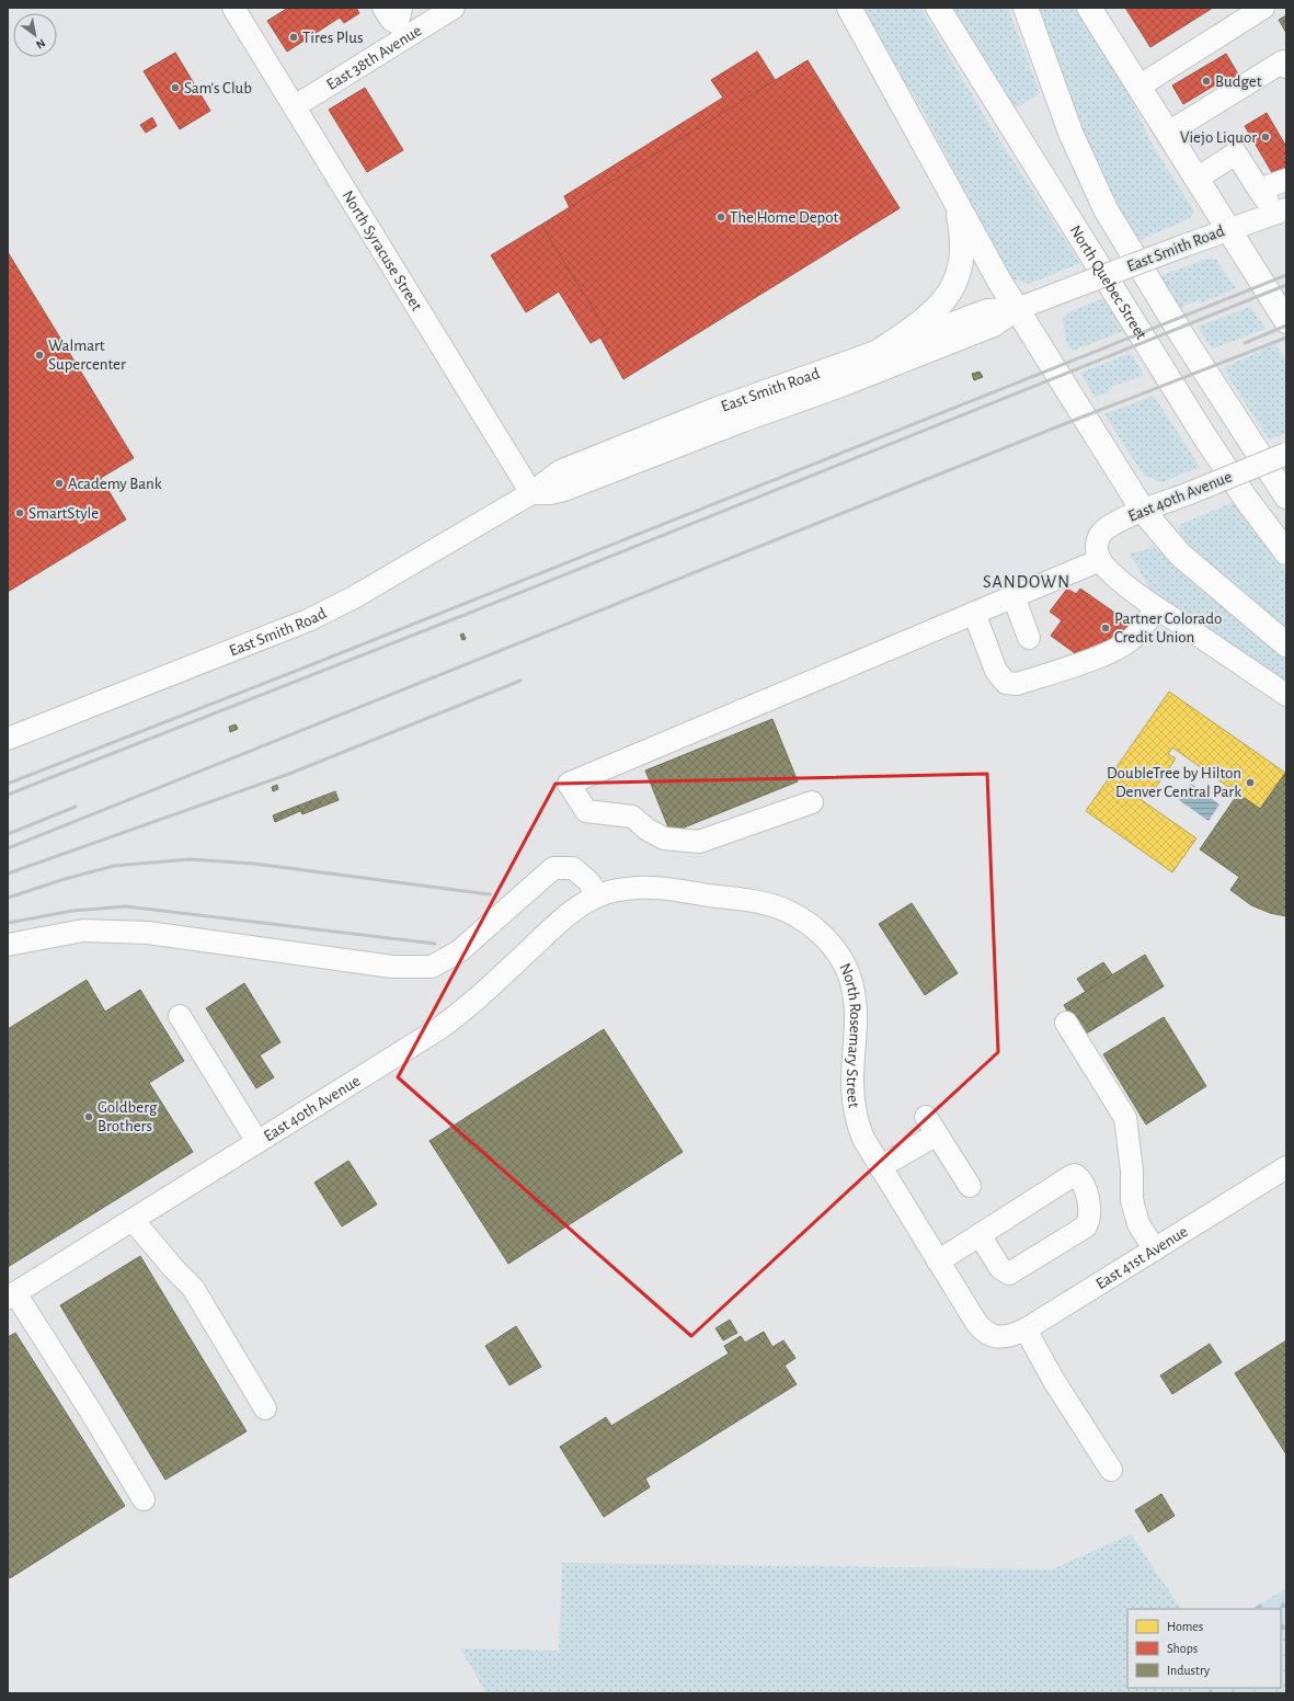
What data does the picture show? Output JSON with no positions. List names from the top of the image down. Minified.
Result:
{"streets":{"main road":["North Quebec Street"],"street":["East 38th Avenue","East Smith Road","North Syracuse Street","East 40th Avenue","North Rosemary Street","East 41st Avenue"]},"crossings":[["East 38th Avenue","North Syracuse Street"],["East Smith Road","North Syracuse Street"],["East 40th Avenue","North Rosemary Street"],["North Rosemary Street","East 41st Avenue"]],"districts":["SANDOWN"],"places":["Tires Plus","Budget","Sam's Club","Viejo Liquor","The Home Depot","Walmart Supercenter","Academy Bank","SmartStyle","Partner Colorado Credit Union","DoubleTree by Hilton Denver Central Park","Goldberg Brothers"],"legend":["Homes","Shops","Industry"],"north":"bottom right"}
